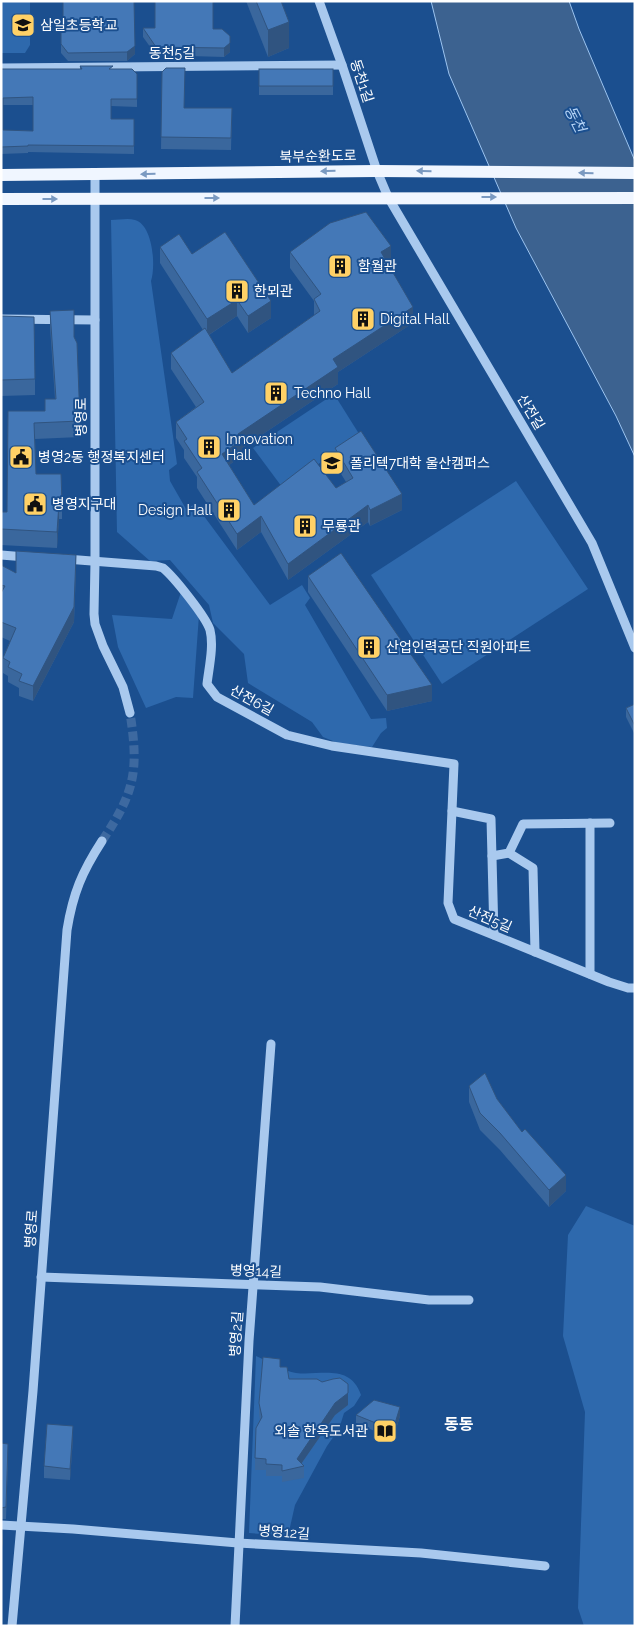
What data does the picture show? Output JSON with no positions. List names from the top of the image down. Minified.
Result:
{"streets":{"main road":["북부순환도로"],"street":["동천5길","동천1길","산전길","병영로","산전6길","산전5길","병영14길","병영2길","병영12길"]},"crossings":[["동천5길","동천1길"],["동천1길","북부순환도로"],["동천1길","산전길"],["북부순환도로","병영로"],["병영로","산전6길"],["병영로","병영14길"],["병영로","병영12길"],["산전6길","산전5길"],["병영14길","병영2길"],["병영2길","병영12길"]],"districts":["동동"],"water":["동천"],"places":{"school or university":["삼일초등학교","폴리텍7대학 울산캠퍼스"],"building":["함월관","한뫼관","Digital Hall","Techno Hall","Innovation Hall","Design Hall","무룡관","산업인력공단 직원아파트"],"public building":["병영2동 행정복지센터","병영지구대"],"library":["외솔 한옥도서관"]}}
